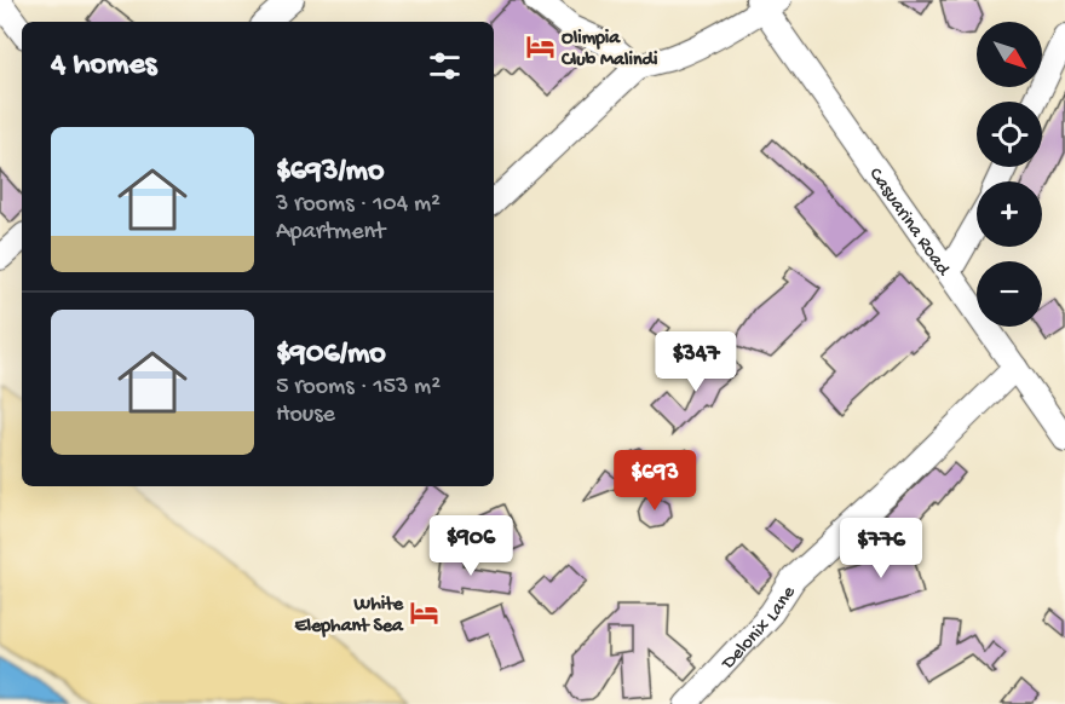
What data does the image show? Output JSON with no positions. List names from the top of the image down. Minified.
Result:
{"streets":{"street":["Casuarina Road","Delonix Lane"]},"crossings":[["Casuarina Road","Delonix Lane"]],"places":{"hotel":["Olimpia Club Malindi","White Elephant Sea"]},"north":"bottom right","page":{"map_buttons":["+","−"],"heading":"4 homes","list":[{"name":"$693/mo","note":"3 rooms · 104 m² · Apartment"},{"name":"$906/mo","note":"5 rooms · 153 m² · House"}],"price":["$347","$693","$906","$776"]}}
